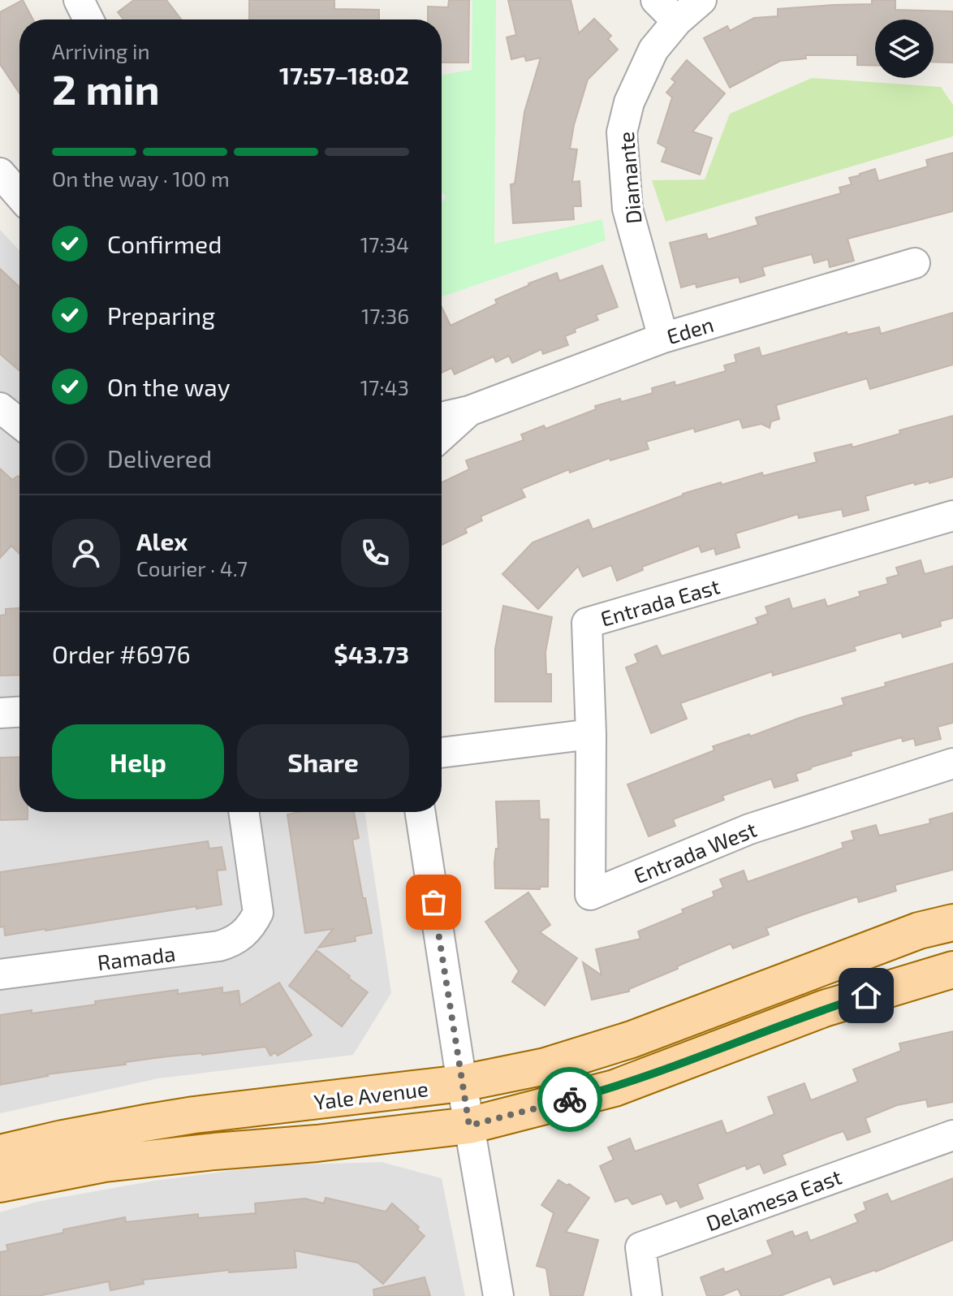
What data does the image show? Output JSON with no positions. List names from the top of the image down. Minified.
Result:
{"streets":{"main road":["Yale Avenue"],"street":["Diamante","Eden","Entrada East","Entrada West","Ramada","Delamesa East"]},"crossings":[["Diamante","Eden"],["Entrada East","Entrada West"]],"page":{"heading":["2 min","Arriving in","17:57–18:02"],"panel":["Alex","Courier · 4.7","Order #6976","$43.73"],"bar":"On the way · 100 m","list":[["Confirmed","17:34"],["Preparing","17:36"],["On the way","17:43"],"Delivered"],"buttons":["Help","Share"]}}
